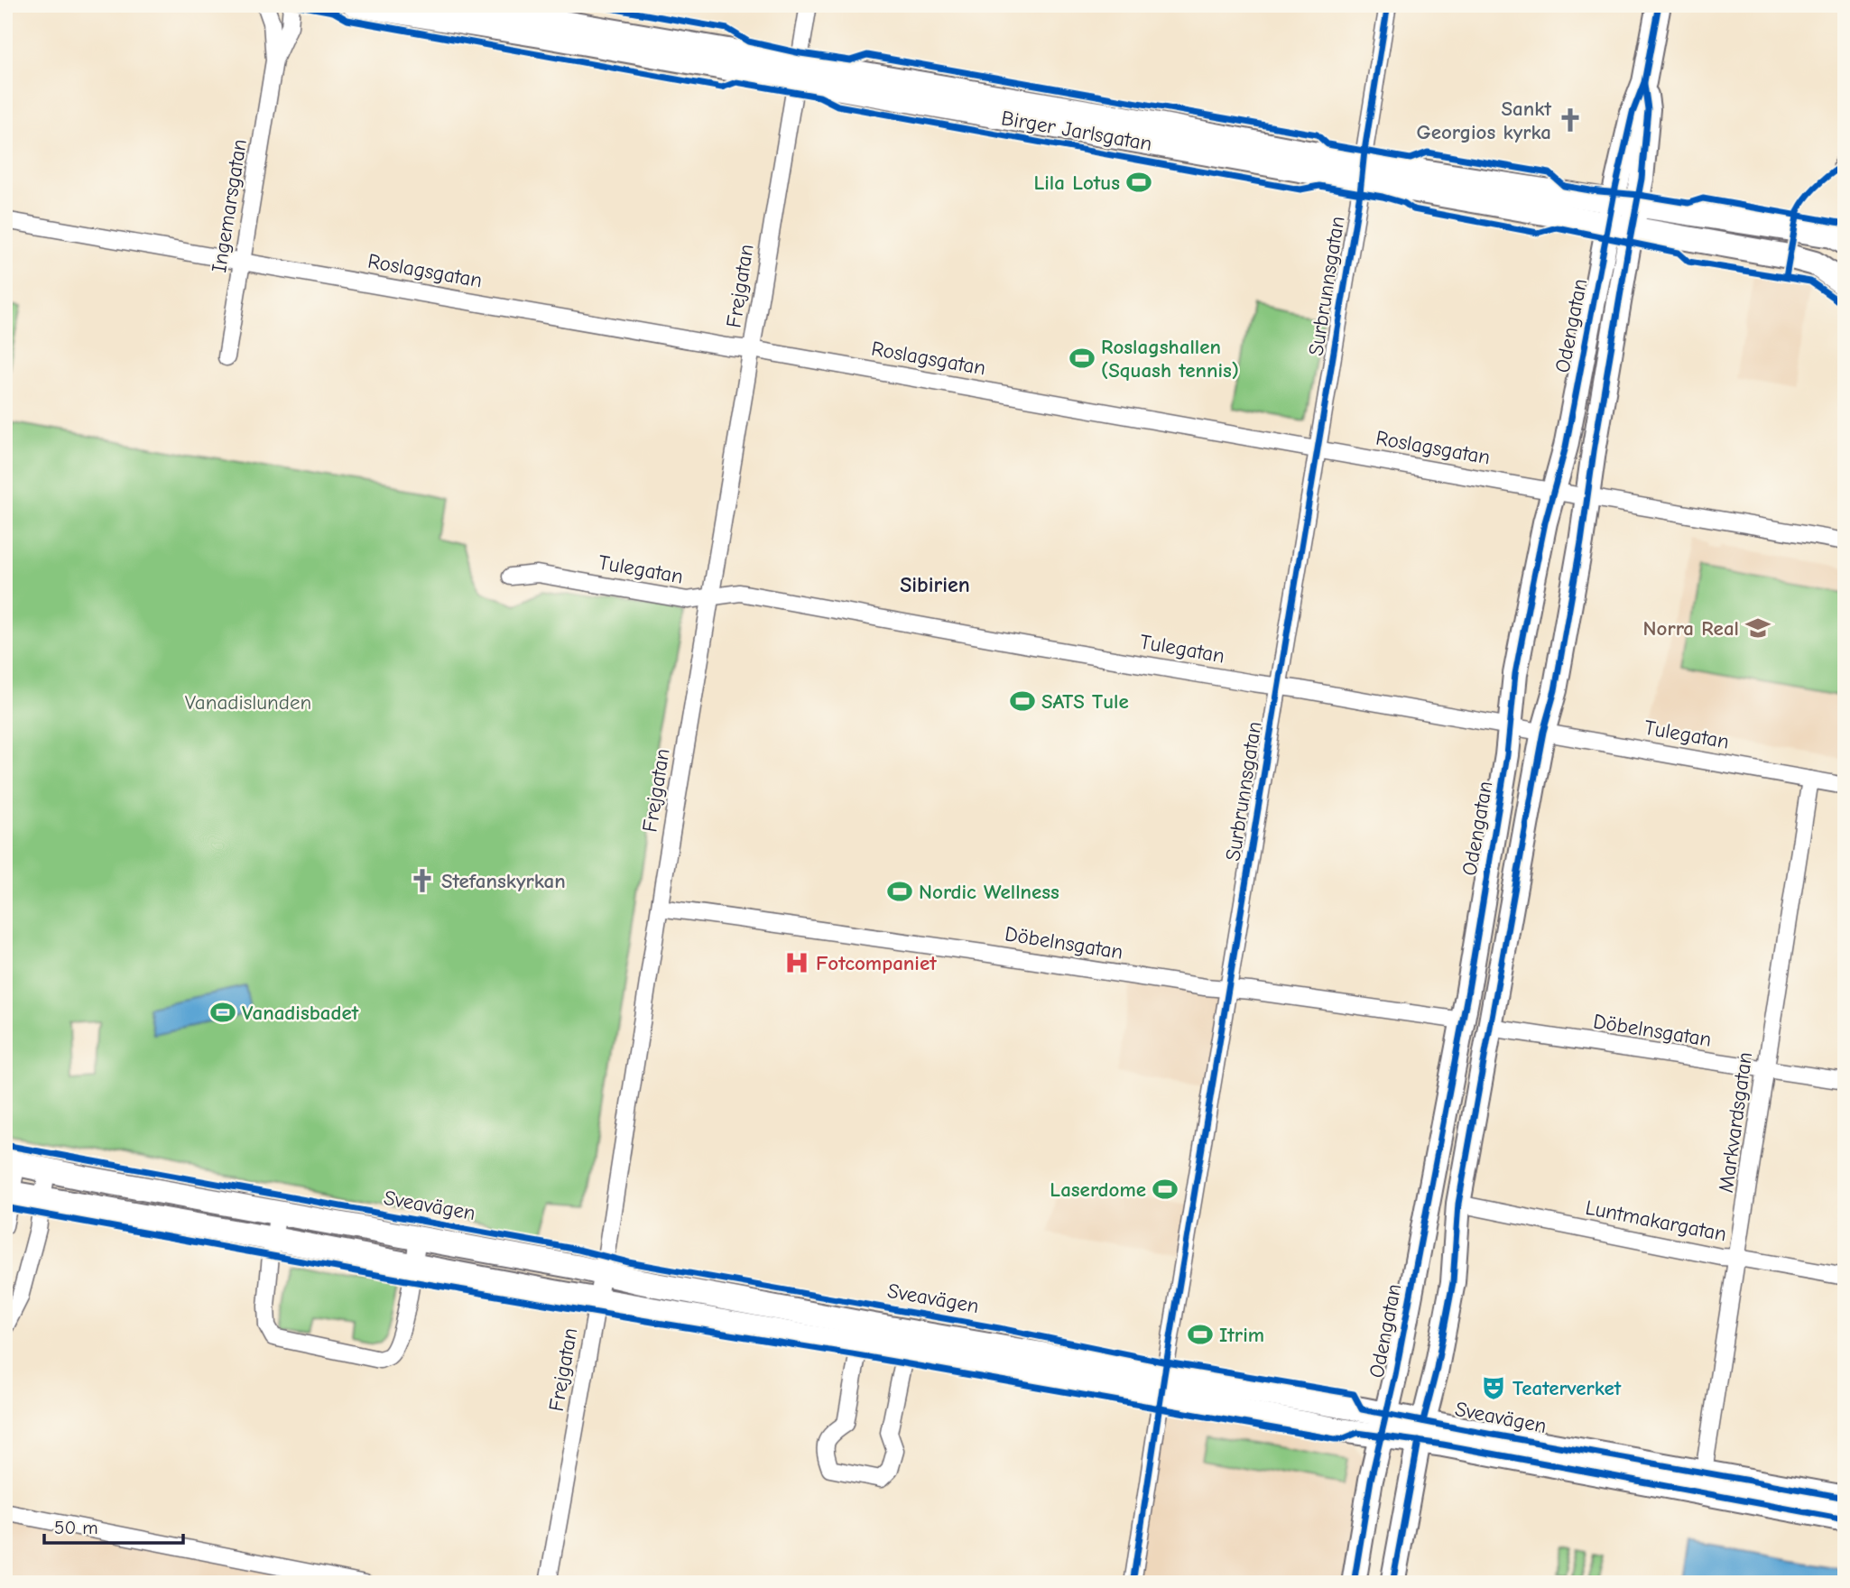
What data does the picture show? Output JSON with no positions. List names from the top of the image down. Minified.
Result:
{"streets":{"main road":["Birger Jarlsgatan","Odengatan","Sveavägen"],"street":["Ingemarsgatan","Roslagsgatan","Frejgatan","Surbrunnsgatan","Tulegatan","Döbelnsgatan","Markvardsgatan","Luntmakargatan"]},"crossings":[["Birger Jarlsgatan","Frejgatan"],["Birger Jarlsgatan","Surbrunnsgatan"],["Birger Jarlsgatan","Odengatan"],["Ingemarsgatan","Roslagsgatan"],["Roslagsgatan","Frejgatan"],["Roslagsgatan","Surbrunnsgatan"],["Roslagsgatan","Odengatan"],["Frejgatan","Tulegatan"],["Frejgatan","Döbelnsgatan"],["Frejgatan","Sveavägen"],["Surbrunnsgatan","Tulegatan"],["Surbrunnsgatan","Döbelnsgatan"],["Surbrunnsgatan","Sveavägen"],["Odengatan","Tulegatan"],["Odengatan","Döbelnsgatan"],["Odengatan","Sveavägen"],["Odengatan","Luntmakargatan"],["Tulegatan","Markvardsgatan"],["Döbelnsgatan","Markvardsgatan"],["Markvardsgatan","Sveavägen"],["Markvardsgatan","Luntmakargatan"]],"districts":["Sibirien"],"parks":["Vanadislunden"],"places":{"church":["Sankt Georgios kyrka","Stefanskyrkan"],"sports":["Lila Lotus","Roslagshallen (Squash tennis)","SATS Tule","Nordic Wellness","Vanadisbadet","Laserdome","Itrim"],"school or university":["Norra Real"],"hospital":["Fotcompaniet"],"theatre":["Teaterverket"]},"scale_bar":"50 m"}
